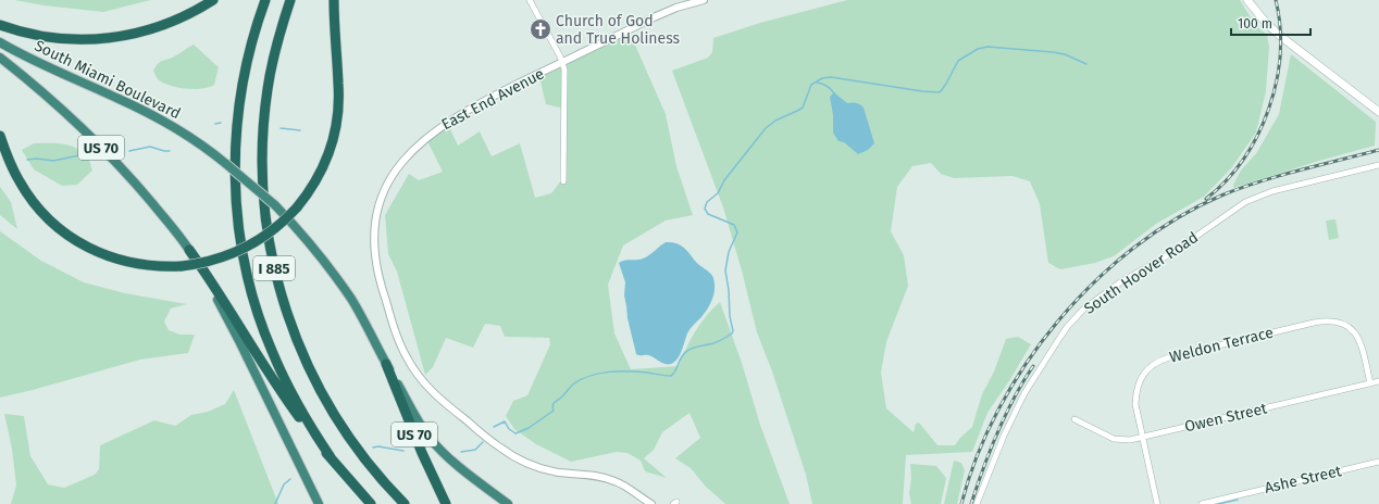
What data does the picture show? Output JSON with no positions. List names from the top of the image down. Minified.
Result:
{"streets":{"highway":["South Miami Boulevard","US 70","I 885"],"street":["East End Avenue","South Hoover Road","Weldon Terrace","Owen Street","Ashe Street"]},"crossings":[["US 70","I 885"],["Weldon Terrace","Owen Street"]],"places":{"church":["Church of God and True Holiness"]},"scale_bar":"100 m"}
